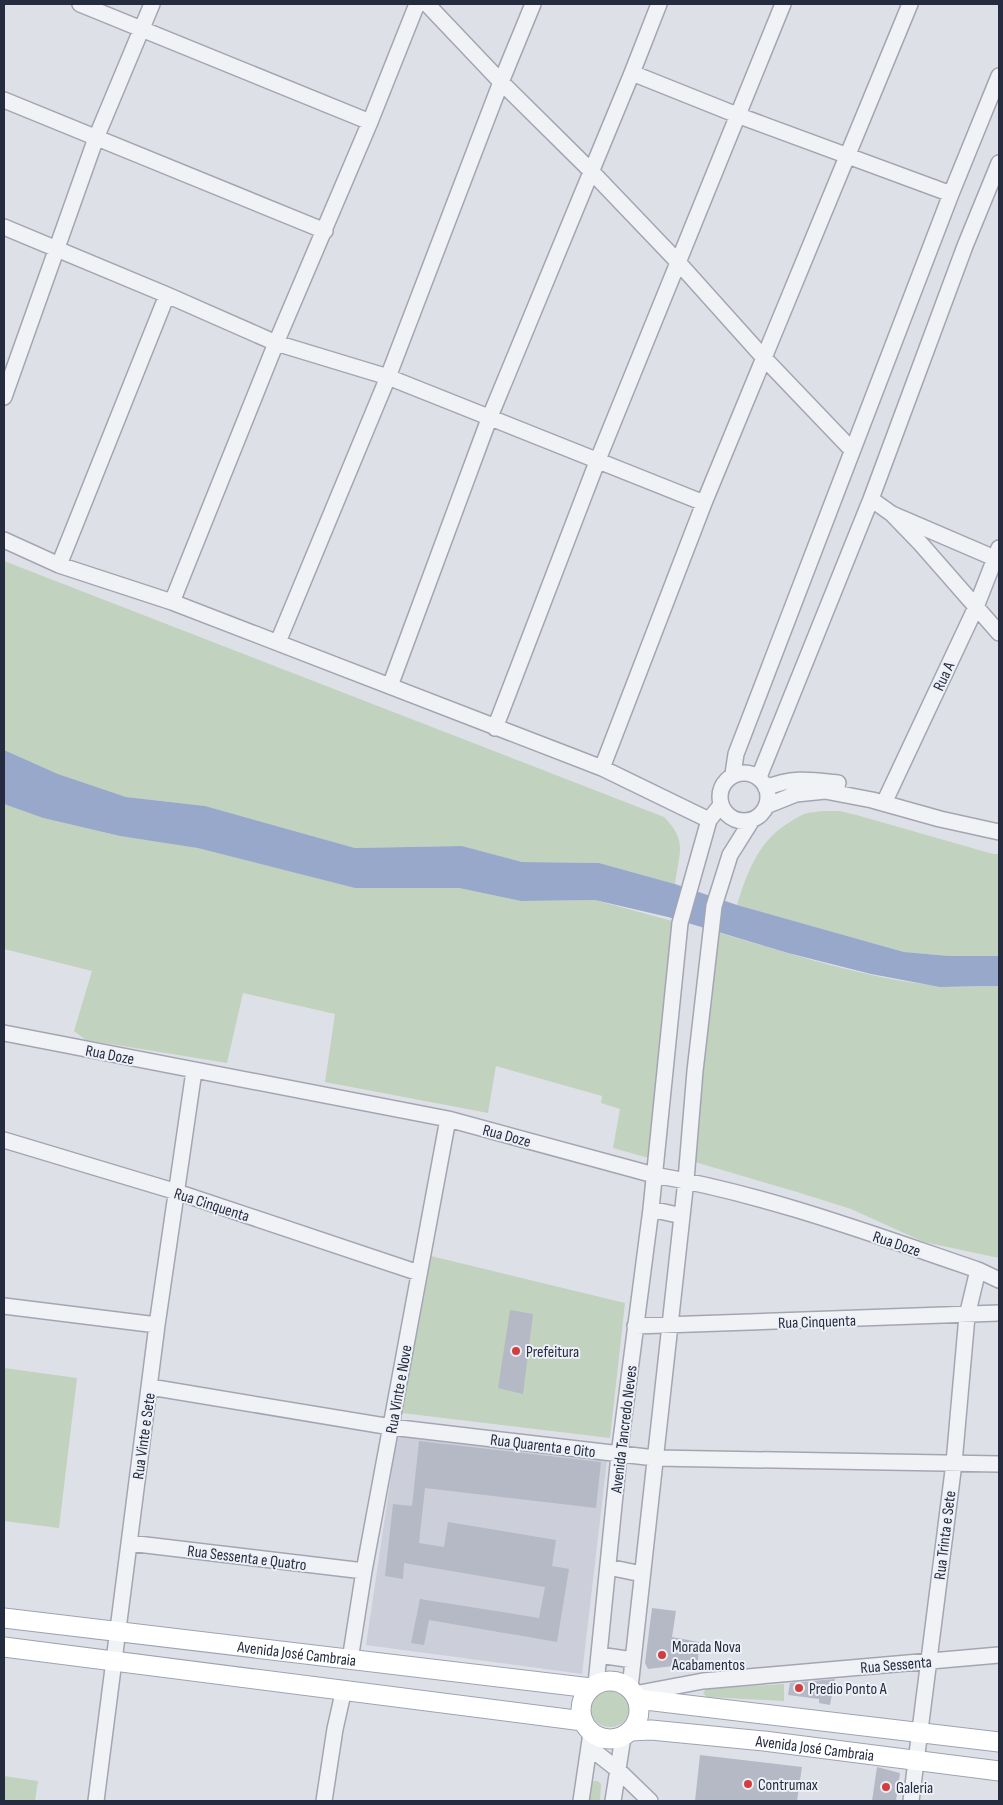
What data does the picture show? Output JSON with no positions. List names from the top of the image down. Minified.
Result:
{"streets":{"main road":["Avenida José Cambraia"],"street":["Rua A","Rua Doze","Rua Cinquenta","Rua Vinte e Nove","Avenida Tancredo Neves","Rua Vinte e Sete","Rua Quarenta e Oito","Rua Trinta e Sete","Rua Sessenta e Quatro","Rua Sessenta"]},"crossings":[["Rua Doze","Rua Vinte e Nove"],["Rua Doze","Avenida Tancredo Neves"],["Rua Doze","Rua Vinte e Sete"],["Rua Doze","Rua Trinta e Sete"],["Rua Cinquenta","Rua Vinte e Nove"],["Rua Cinquenta","Avenida Tancredo Neves"],["Rua Cinquenta","Rua Vinte e Sete"],["Rua Cinquenta","Rua Trinta e Sete"],["Rua Vinte e Nove","Rua Quarenta e Oito"],["Rua Vinte e Nove","Rua Sessenta e Quatro"],["Rua Vinte e Nove","Avenida José Cambraia"],["Avenida Tancredo Neves","Rua Quarenta e Oito"],["Avenida Tancredo Neves","Avenida José Cambraia"],["Avenida Tancredo Neves","Rua Sessenta"],["Rua Vinte e Sete","Rua Quarenta e Oito"],["Rua Vinte e Sete","Rua Sessenta e Quatro"],["Rua Vinte e Sete","Avenida José Cambraia"],["Rua Quarenta e Oito","Rua Trinta e Sete"],["Rua Trinta e Sete","Avenida José Cambraia"],["Rua Trinta e Sete","Rua Sessenta"],["Avenida José Cambraia","Rua Sessenta"]],"places":["Prefeitura","Morada Nova Acabamentos","Predio Ponto A","Contrumax","Galeria"]}
